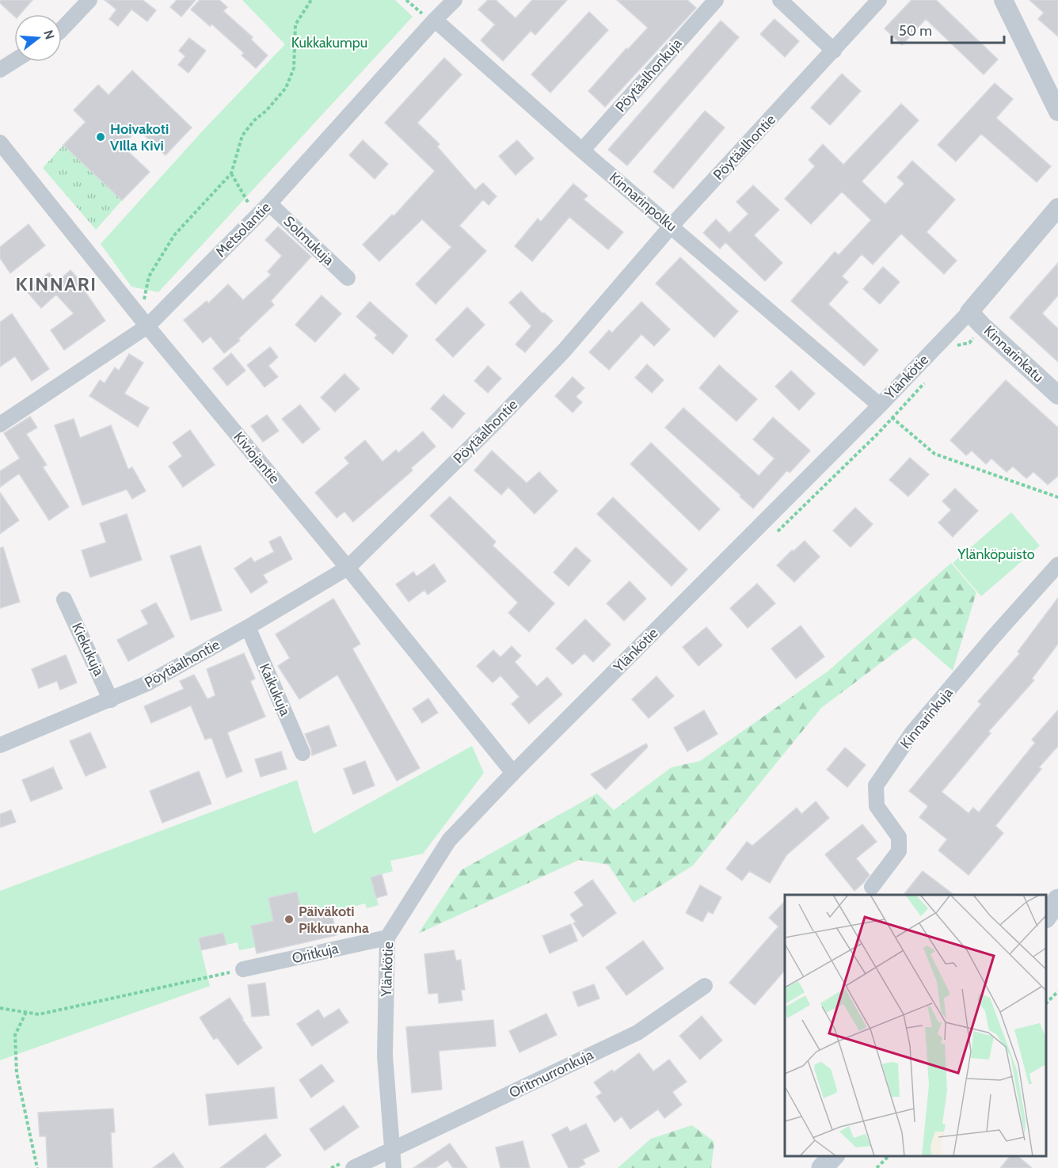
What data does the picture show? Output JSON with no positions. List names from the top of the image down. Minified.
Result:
{"streets":{"street":["Pöytäalhonkuja","Pöytäalhontie","Kinnarinpolku","Metsolantie","Solmukuja","Kinnarinkatu","Ylänkötie","Kiviojantie","Kiekukuja","Kaikukuja","Kinnarinkuja","Oritkuja","Oritmurronkuja"]},"crossings":[["Pöytäalhonkuja","Kinnarinpolku"],["Pöytäalhontie","Kinnarinpolku"],["Pöytäalhontie","Kiviojantie"],["Pöytäalhontie","Kiekukuja"],["Pöytäalhontie","Kaikukuja"],["Kinnarinpolku","Metsolantie"],["Kinnarinpolku","Ylänkötie"],["Metsolantie","Solmukuja"],["Metsolantie","Kiviojantie"],["Kinnarinkatu","Ylänkötie"],["Ylänkötie","Kiviojantie"],["Ylänkötie","Oritkuja"],["Ylänkötie","Oritmurronkuja"]],"districts":["KINNARI"],"parks":["Kukkakumpu","Ylänköpuisto"],"places":["Hoivakoti VIlla Kivi","Päiväkoti Pikkuvanha"],"scale_bar":"50 m","north":"right"}
